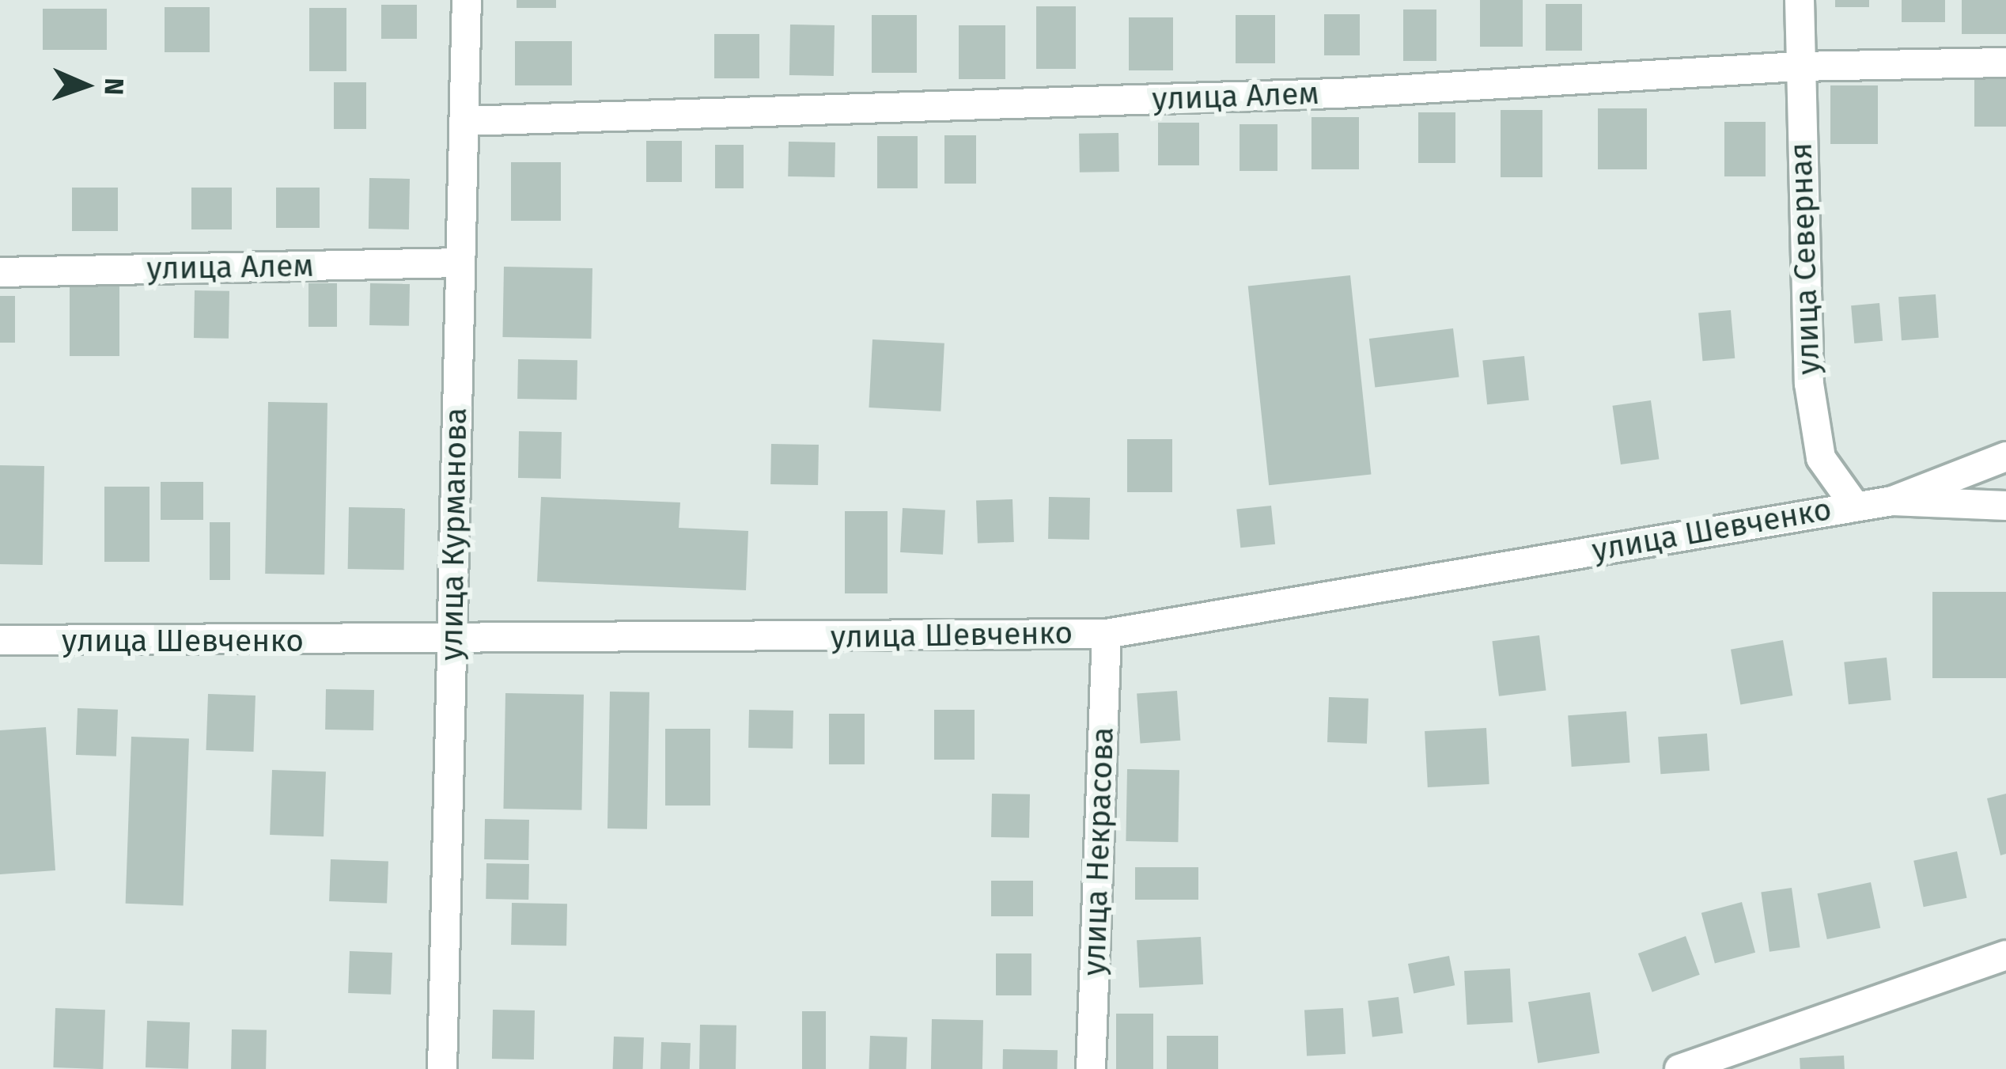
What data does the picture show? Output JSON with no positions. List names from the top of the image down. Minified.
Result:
{"streets":{"street":["улица Алем","улица Северная","улица Шевченко","улица Курманова","улица Некрасова"]},"crossings":[["улица Алем","улица Северная"],["улица Алем","улица Курманова"],["улица Северная","улица Шевченко"],["улица Шевченко","улица Курманова"],["улица Шевченко","улица Некрасова"]],"north":"right"}
